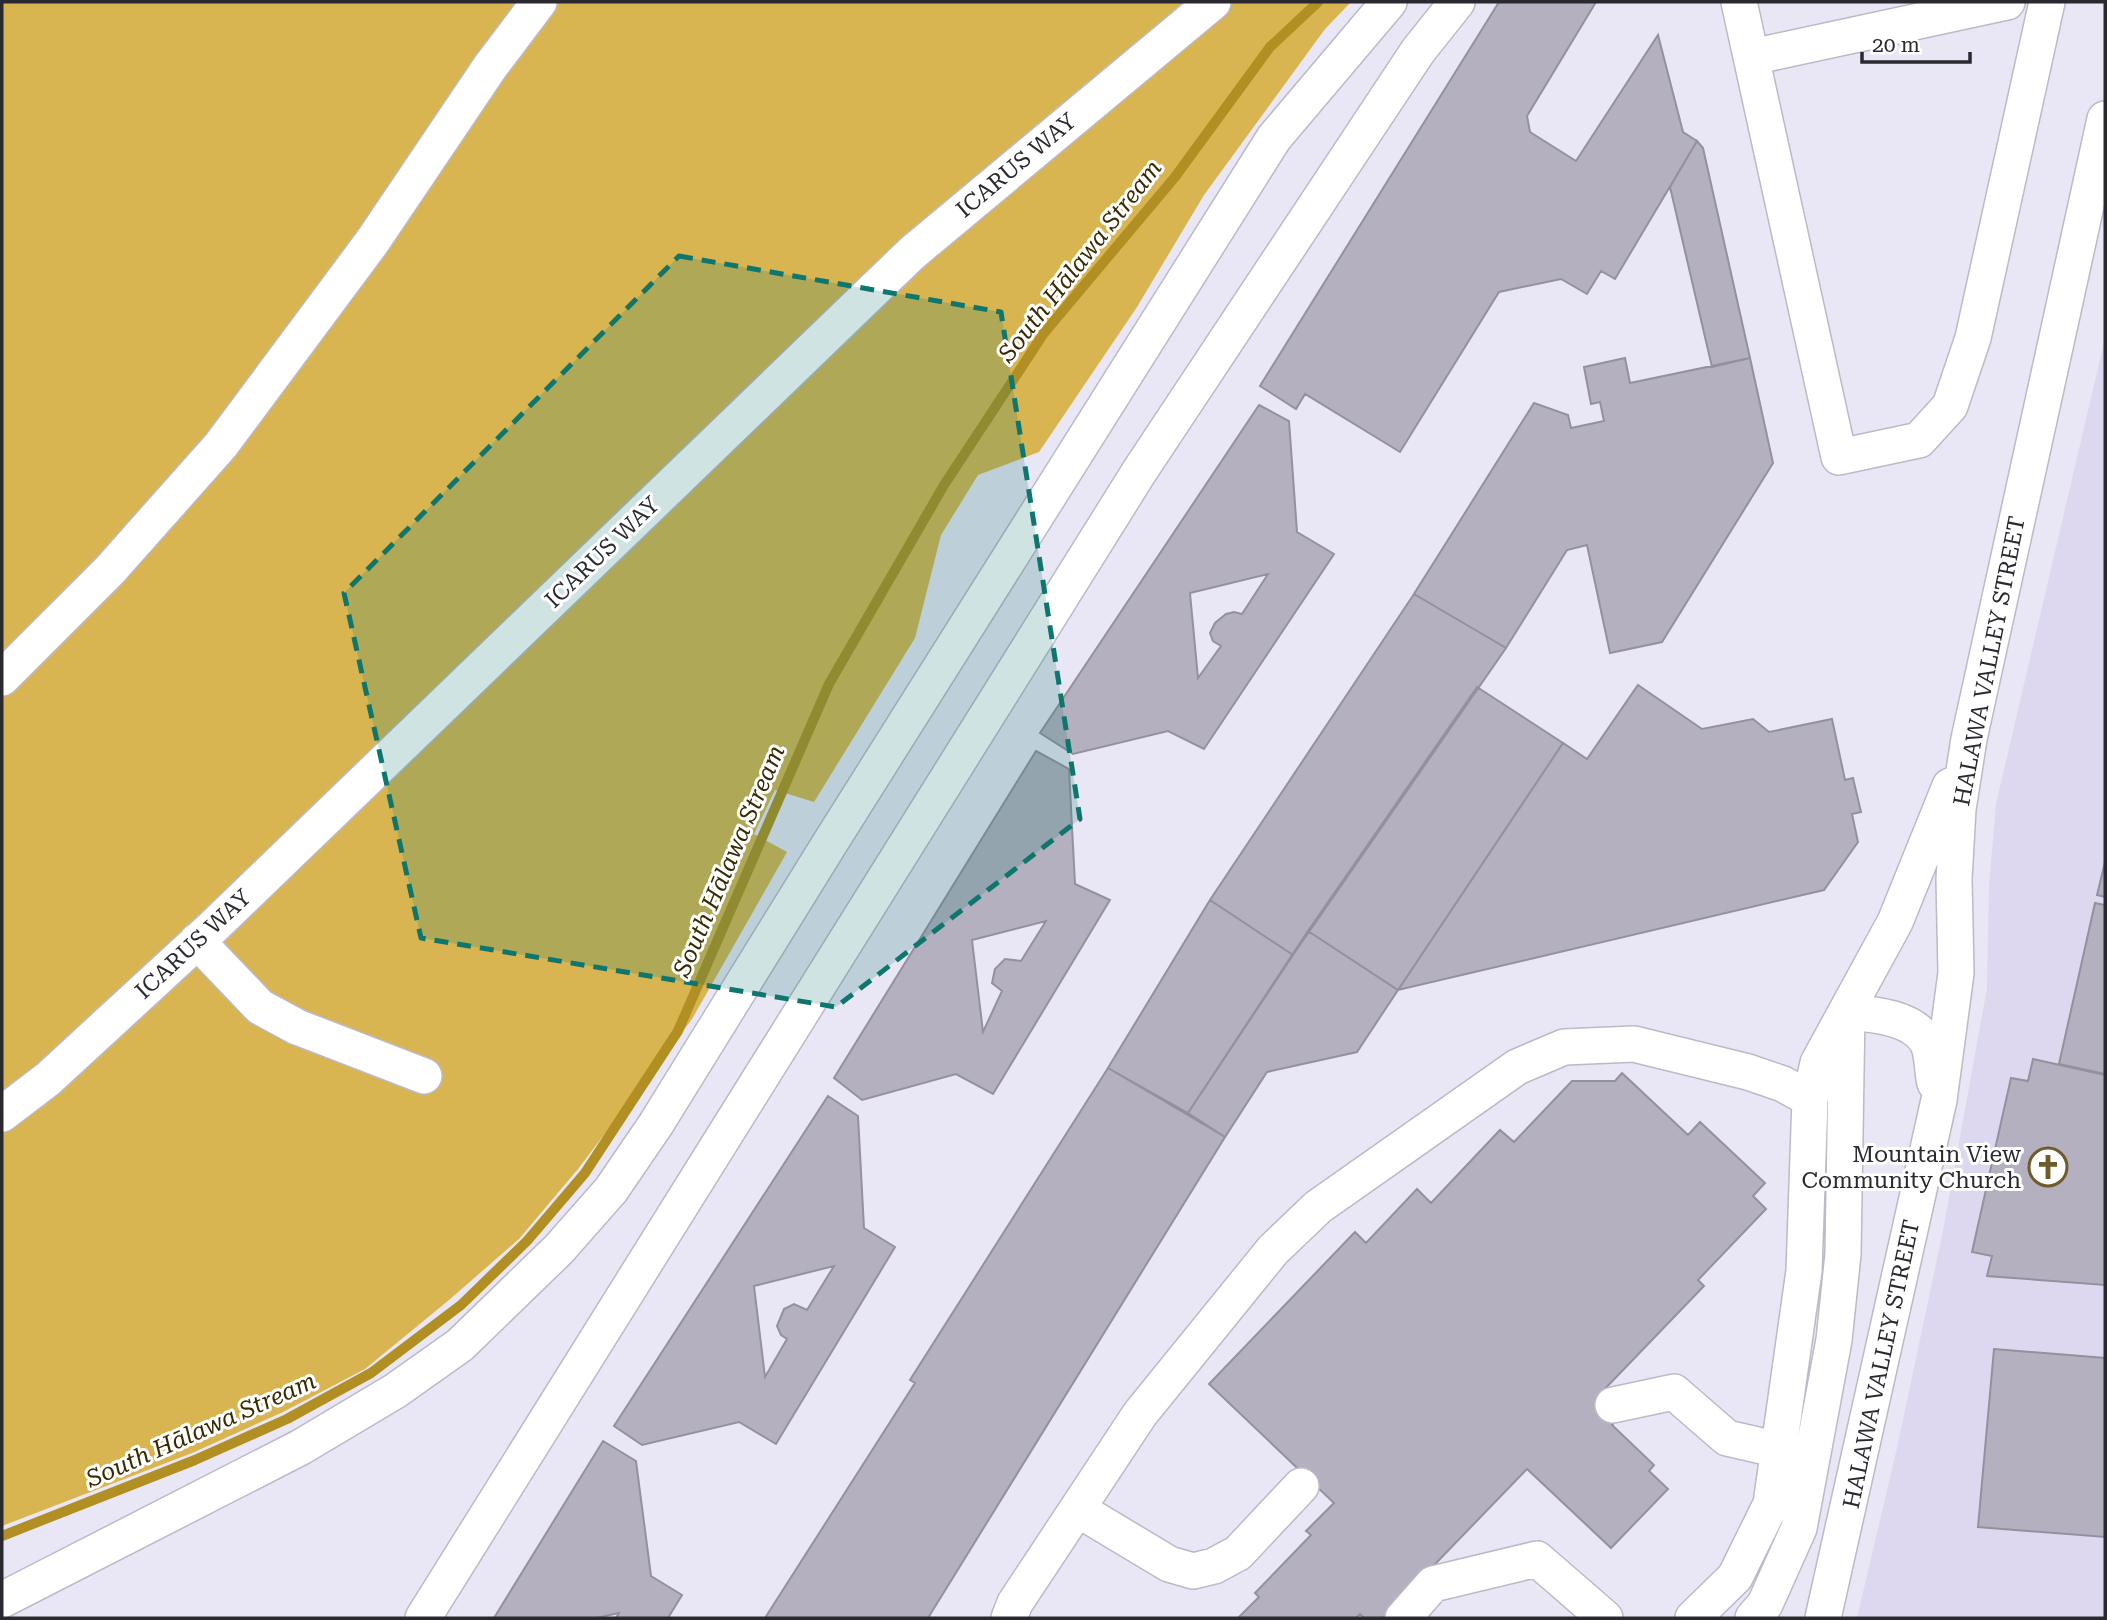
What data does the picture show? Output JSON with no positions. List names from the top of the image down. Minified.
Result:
{"streets":{"street":["ICARUS WAY","HALAWA VALLEY STREET"]},"water":["South Hālawa Stream"],"places":{"church":["Mountain View Community Church"]},"scale_bar":"20 m"}
